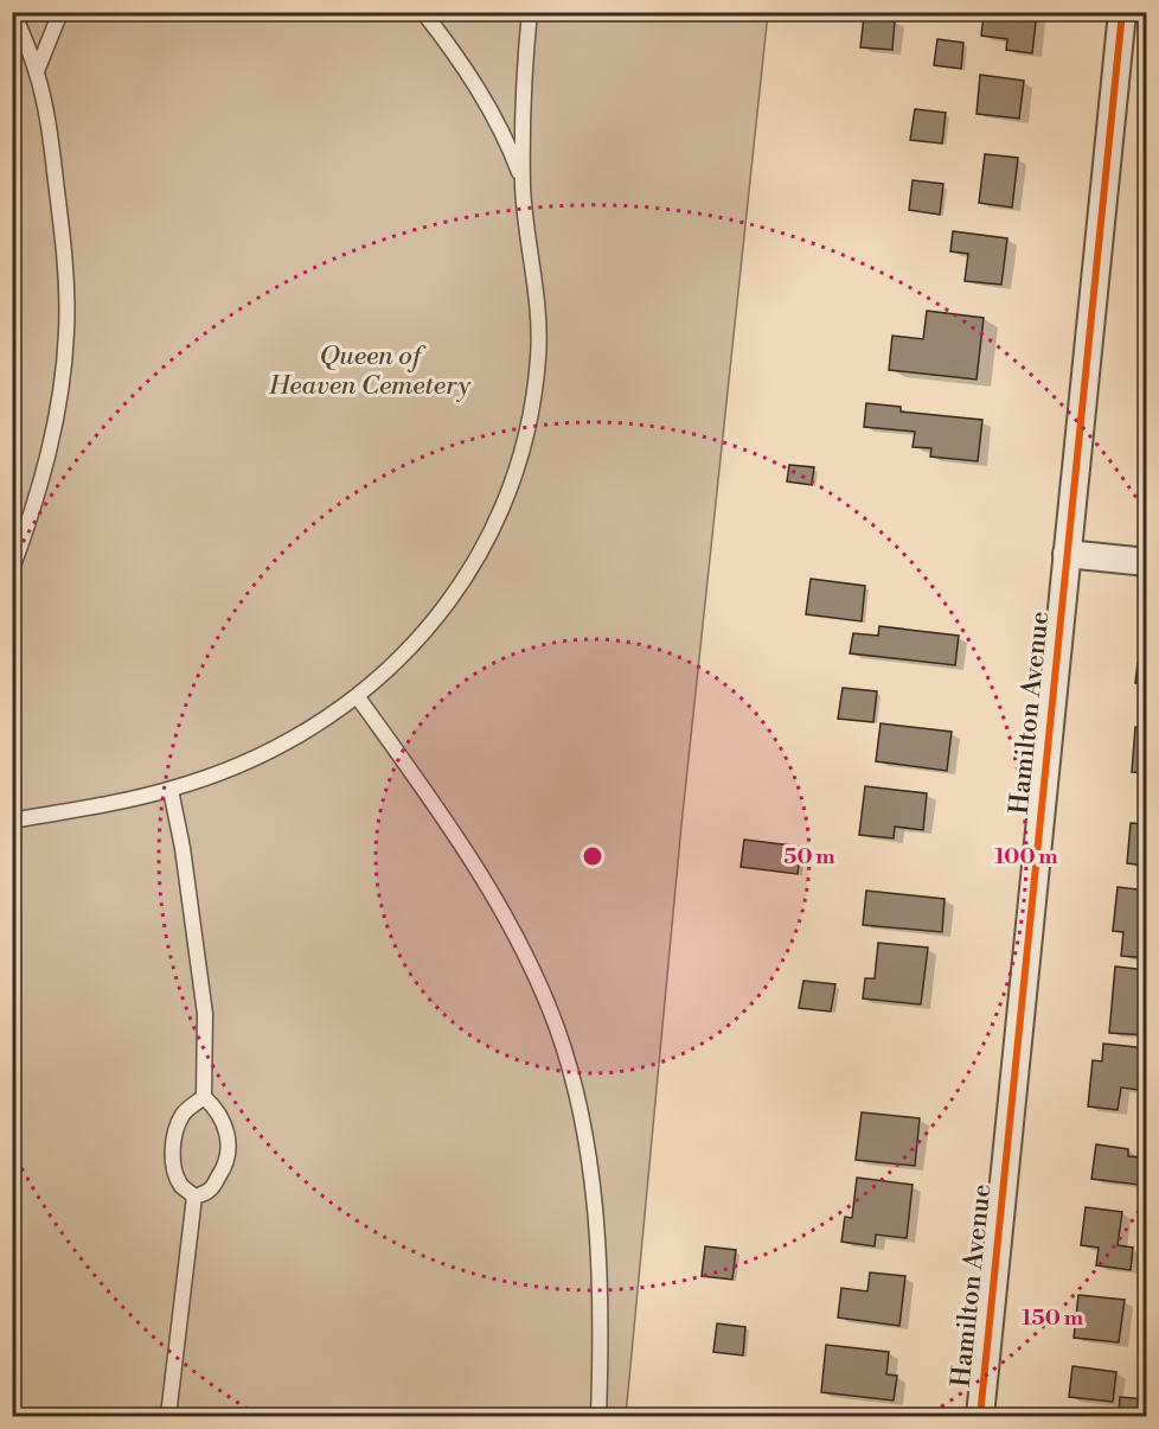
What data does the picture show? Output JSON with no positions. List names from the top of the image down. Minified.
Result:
{"streets":{"street":["Hamilton Avenue"]},"parks":["Queen of Heaven Cemetery"],"rings":["50 m","100 m","150 m"]}
